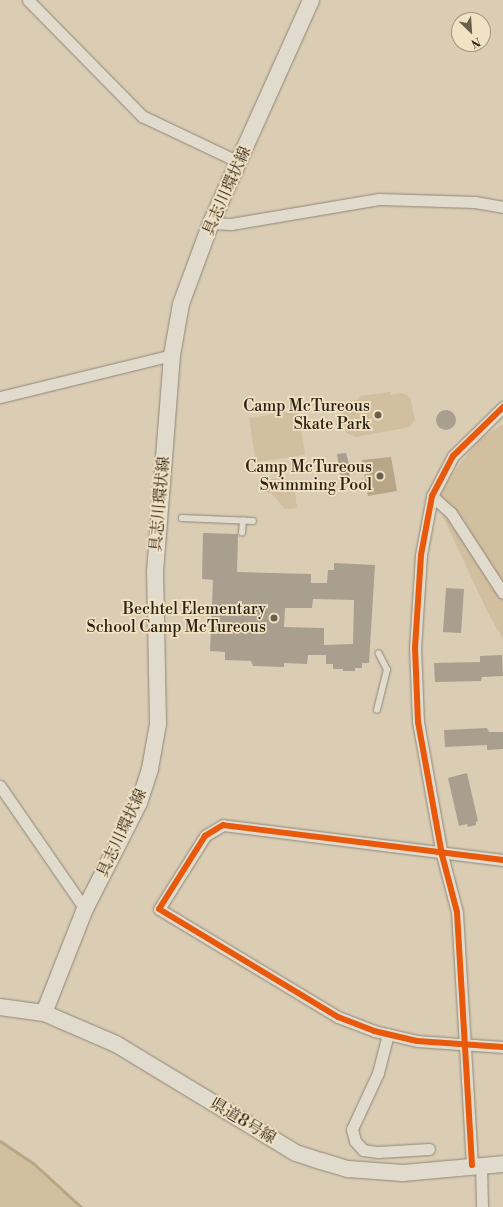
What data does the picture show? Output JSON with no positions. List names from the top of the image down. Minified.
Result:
{"streets":{"main road":["具志川環状線","県道8号線"]},"crossings":[["具志川環状線","県道8号線"]],"places":["Camp McTureous Skate Park","Camp McTureous Swimming Pool","Bechtel Elementary School Camp McTureous"],"north":"bottom right"}
